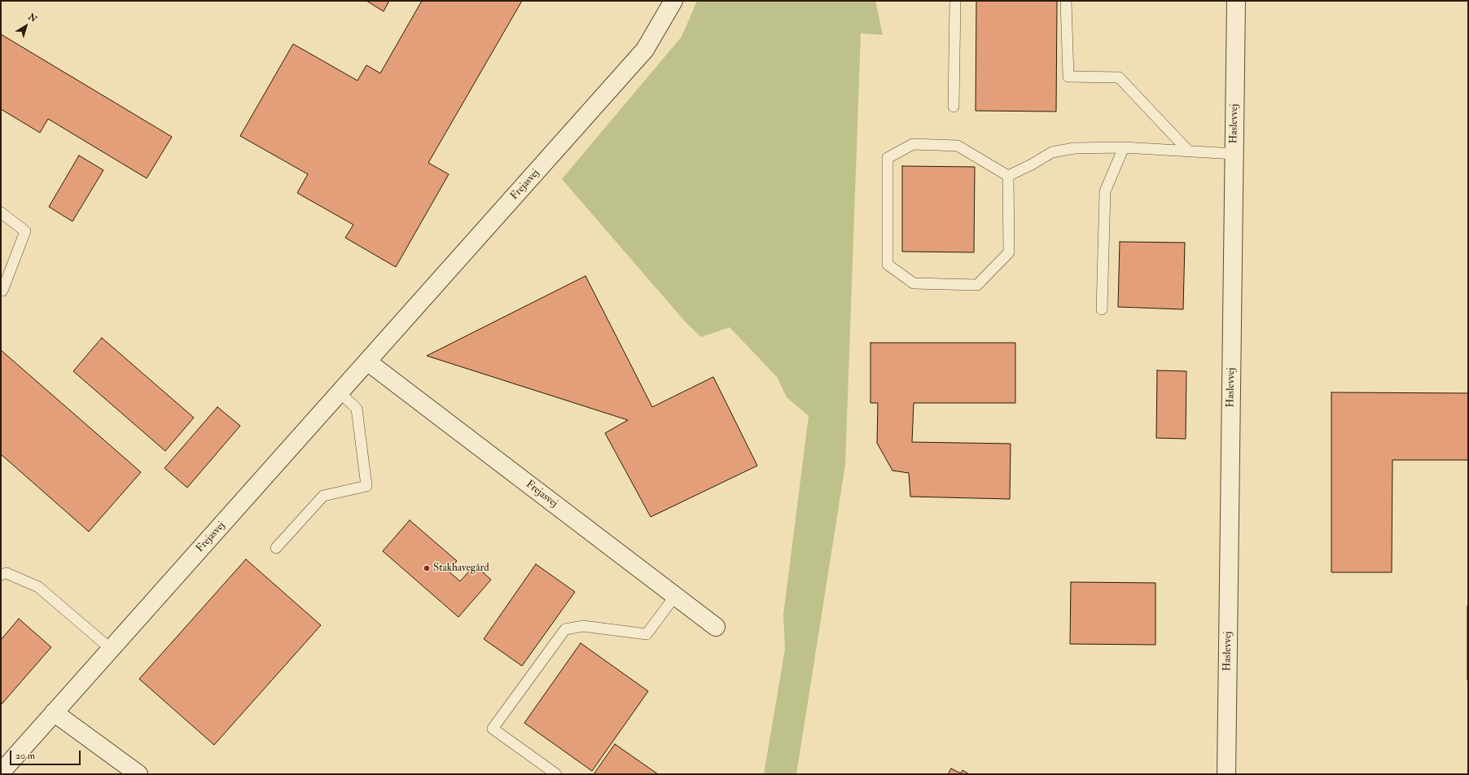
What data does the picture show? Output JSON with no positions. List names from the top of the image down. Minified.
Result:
{"streets":{"street":["Haslevvej","Frejasvej"]},"places":["Stakhavegård"],"scale_bar":"20 m","north":"top right"}
